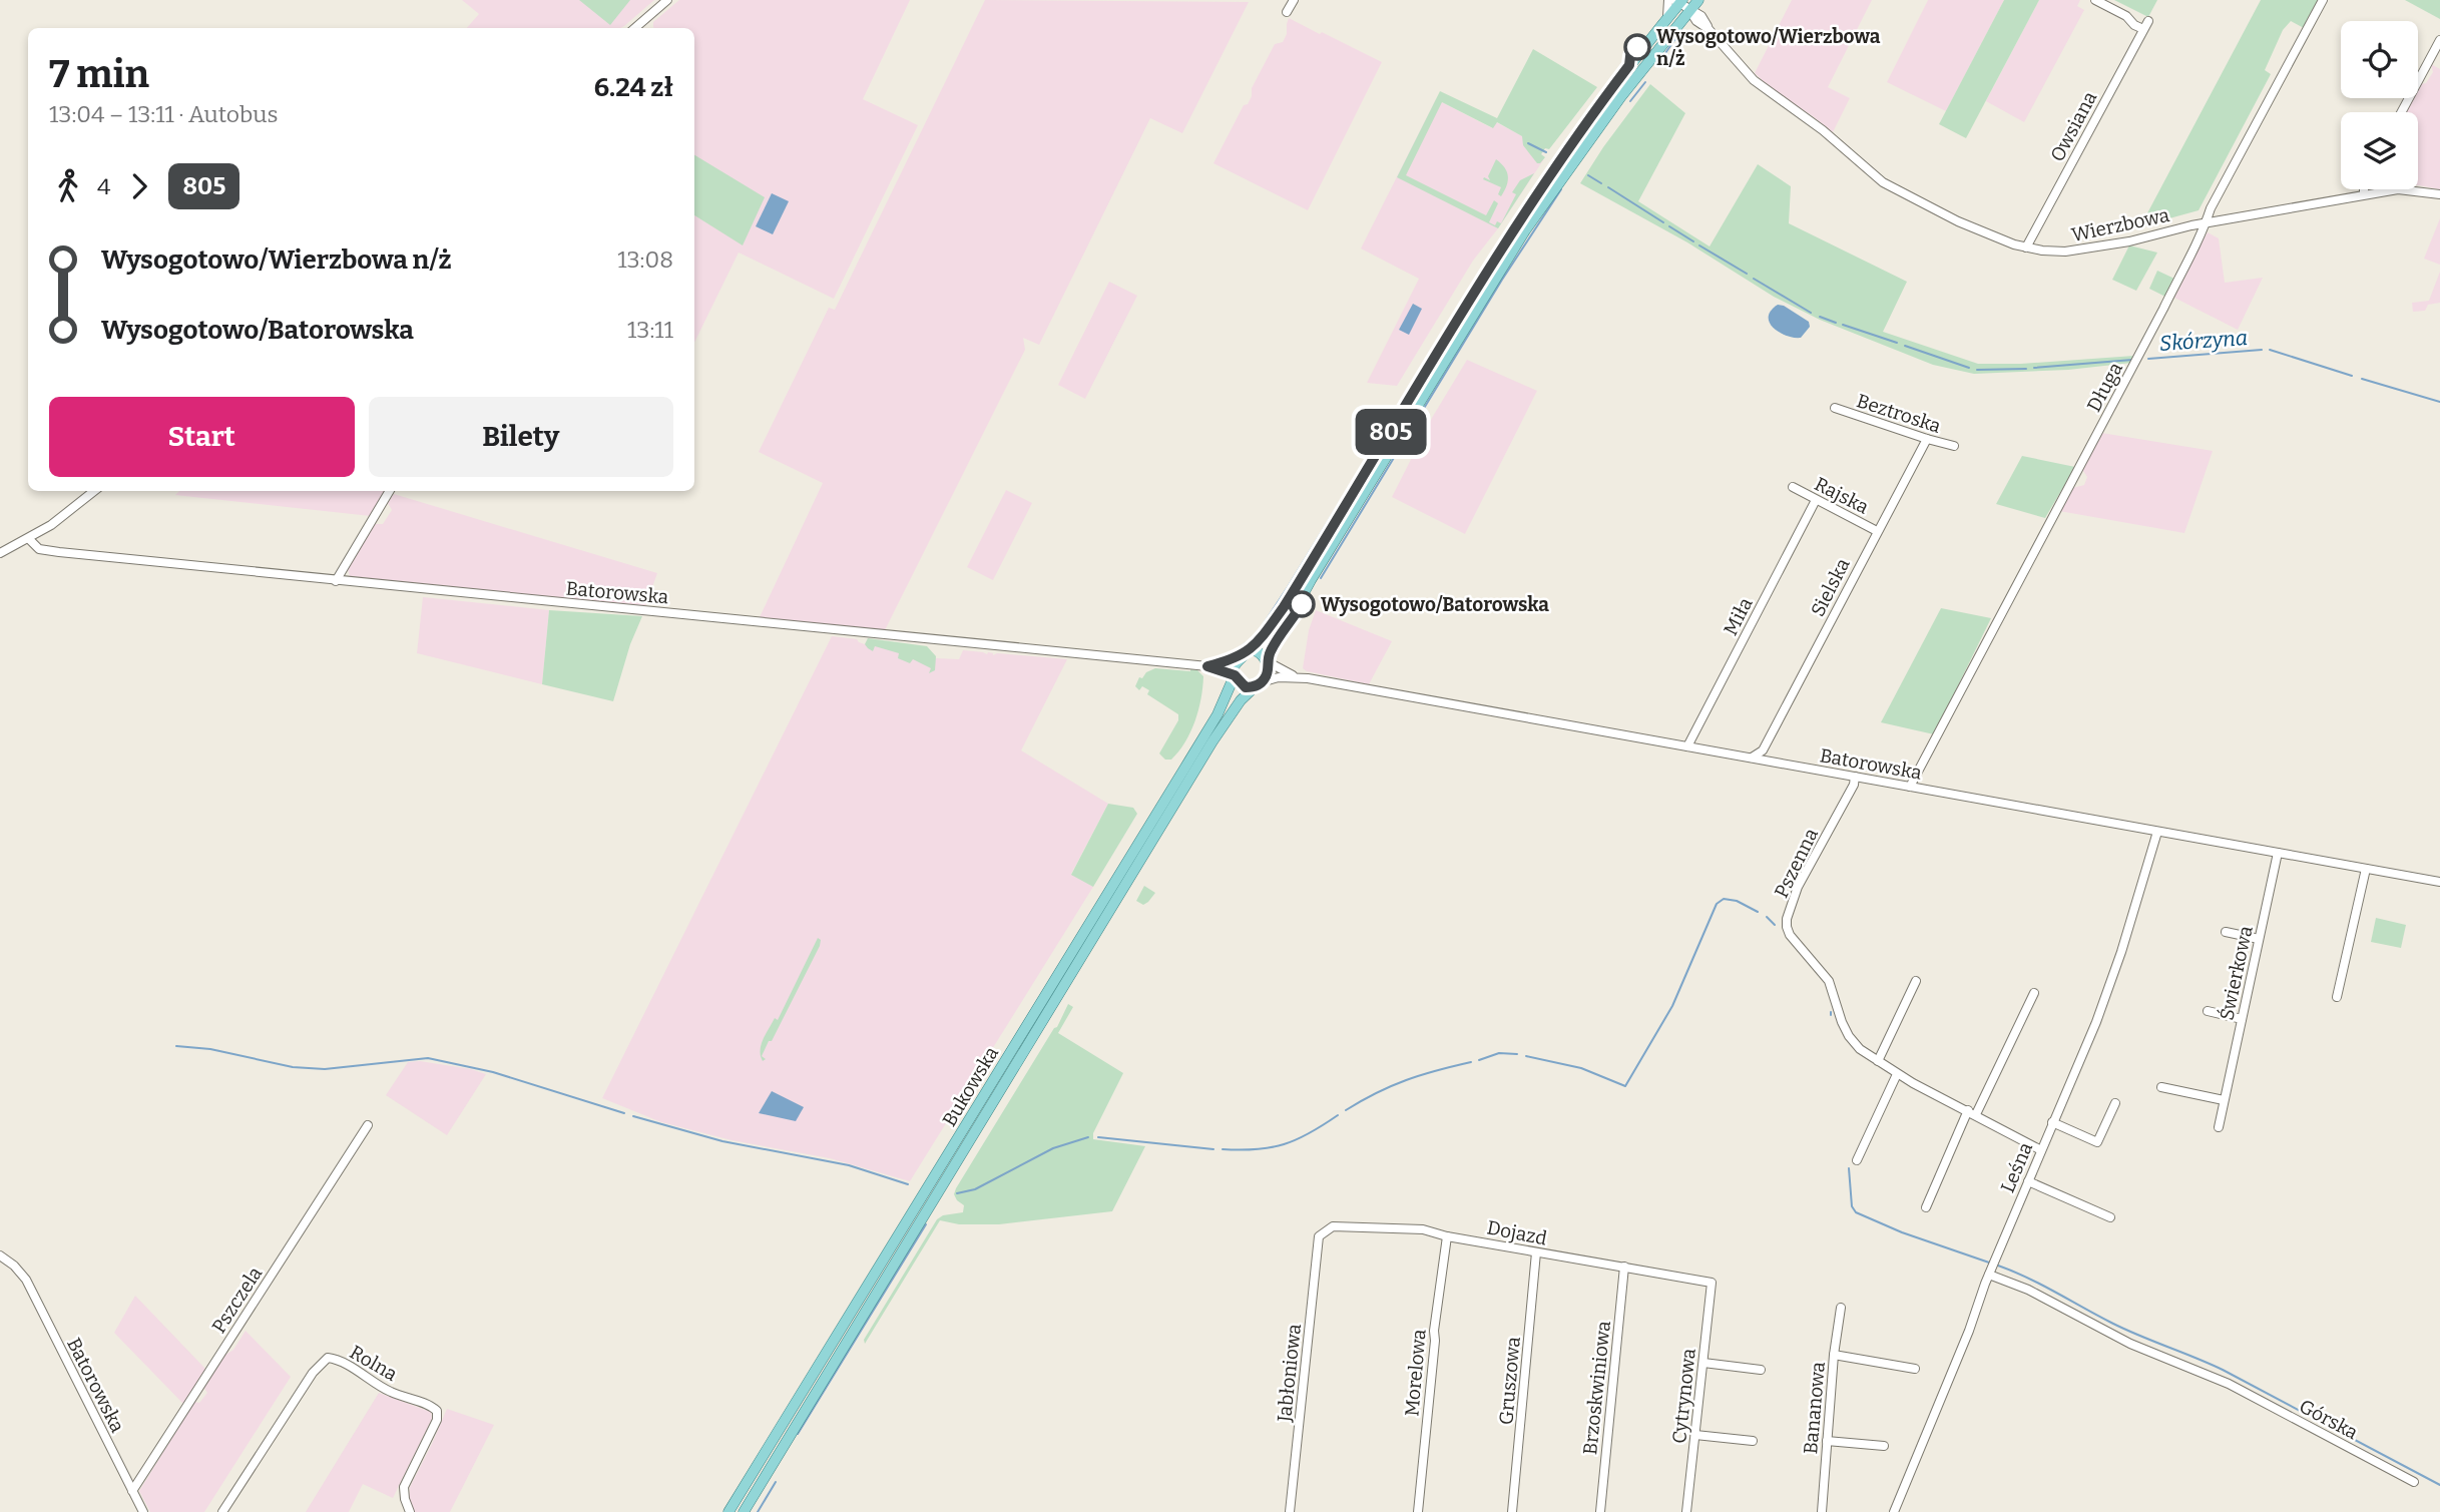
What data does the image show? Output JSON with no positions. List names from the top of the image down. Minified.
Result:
{"streets":{"main road":["Bukowska"],"street":["Owsiana","Wierzbowa","Długa","Beztroska","Rajska","Sielska","Batorowska","Miła","Pszenna","Świerkowa","Leśna","Dojazd","Pszczela","Rolna","Jabłoniowa","Morelowa","Gruszowa","Brzoskwiniowa","Cytrynowa","Bananowa","Górska"]},"crossings":[["Owsiana","Wierzbowa"],["Wierzbowa","Długa"],["Długa","Batorowska"],["Beztroska","Sielska"],["Rajska","Sielska"],["Rajska","Miła"],["Batorowska","Miła"],["Batorowska","Pszenna"],["Batorowska","Świerkowa"],["Batorowska","Bukowska"],["Batorowska","Leśna"],["Batorowska","Pszczela"],["Pszenna","Leśna"],["Leśna","Górska"],["Dojazd","Jabłoniowa"],["Dojazd","Morelowa"],["Dojazd","Gruszowa"],["Dojazd","Brzoskwiniowa"],["Dojazd","Cytrynowa"]],"water":["Skórzyna"],"places":["Wysogotowo/Wierzbowa n/ż","Wysogotowo/Batorowska"],"lines":["bus line 805"],"page":{"on_map":"805","heading":["7 min","13:04 – 13:11 · Autobus","6.24 zł"],"legs":["4","805"],"list":[{"name":"Wysogotowo/Wierzbowa n/ż","value":"13:08"},{"name":"Wysogotowo/Batorowska","value":"13:11"}],"buttons":["Start","Bilety"]}}
